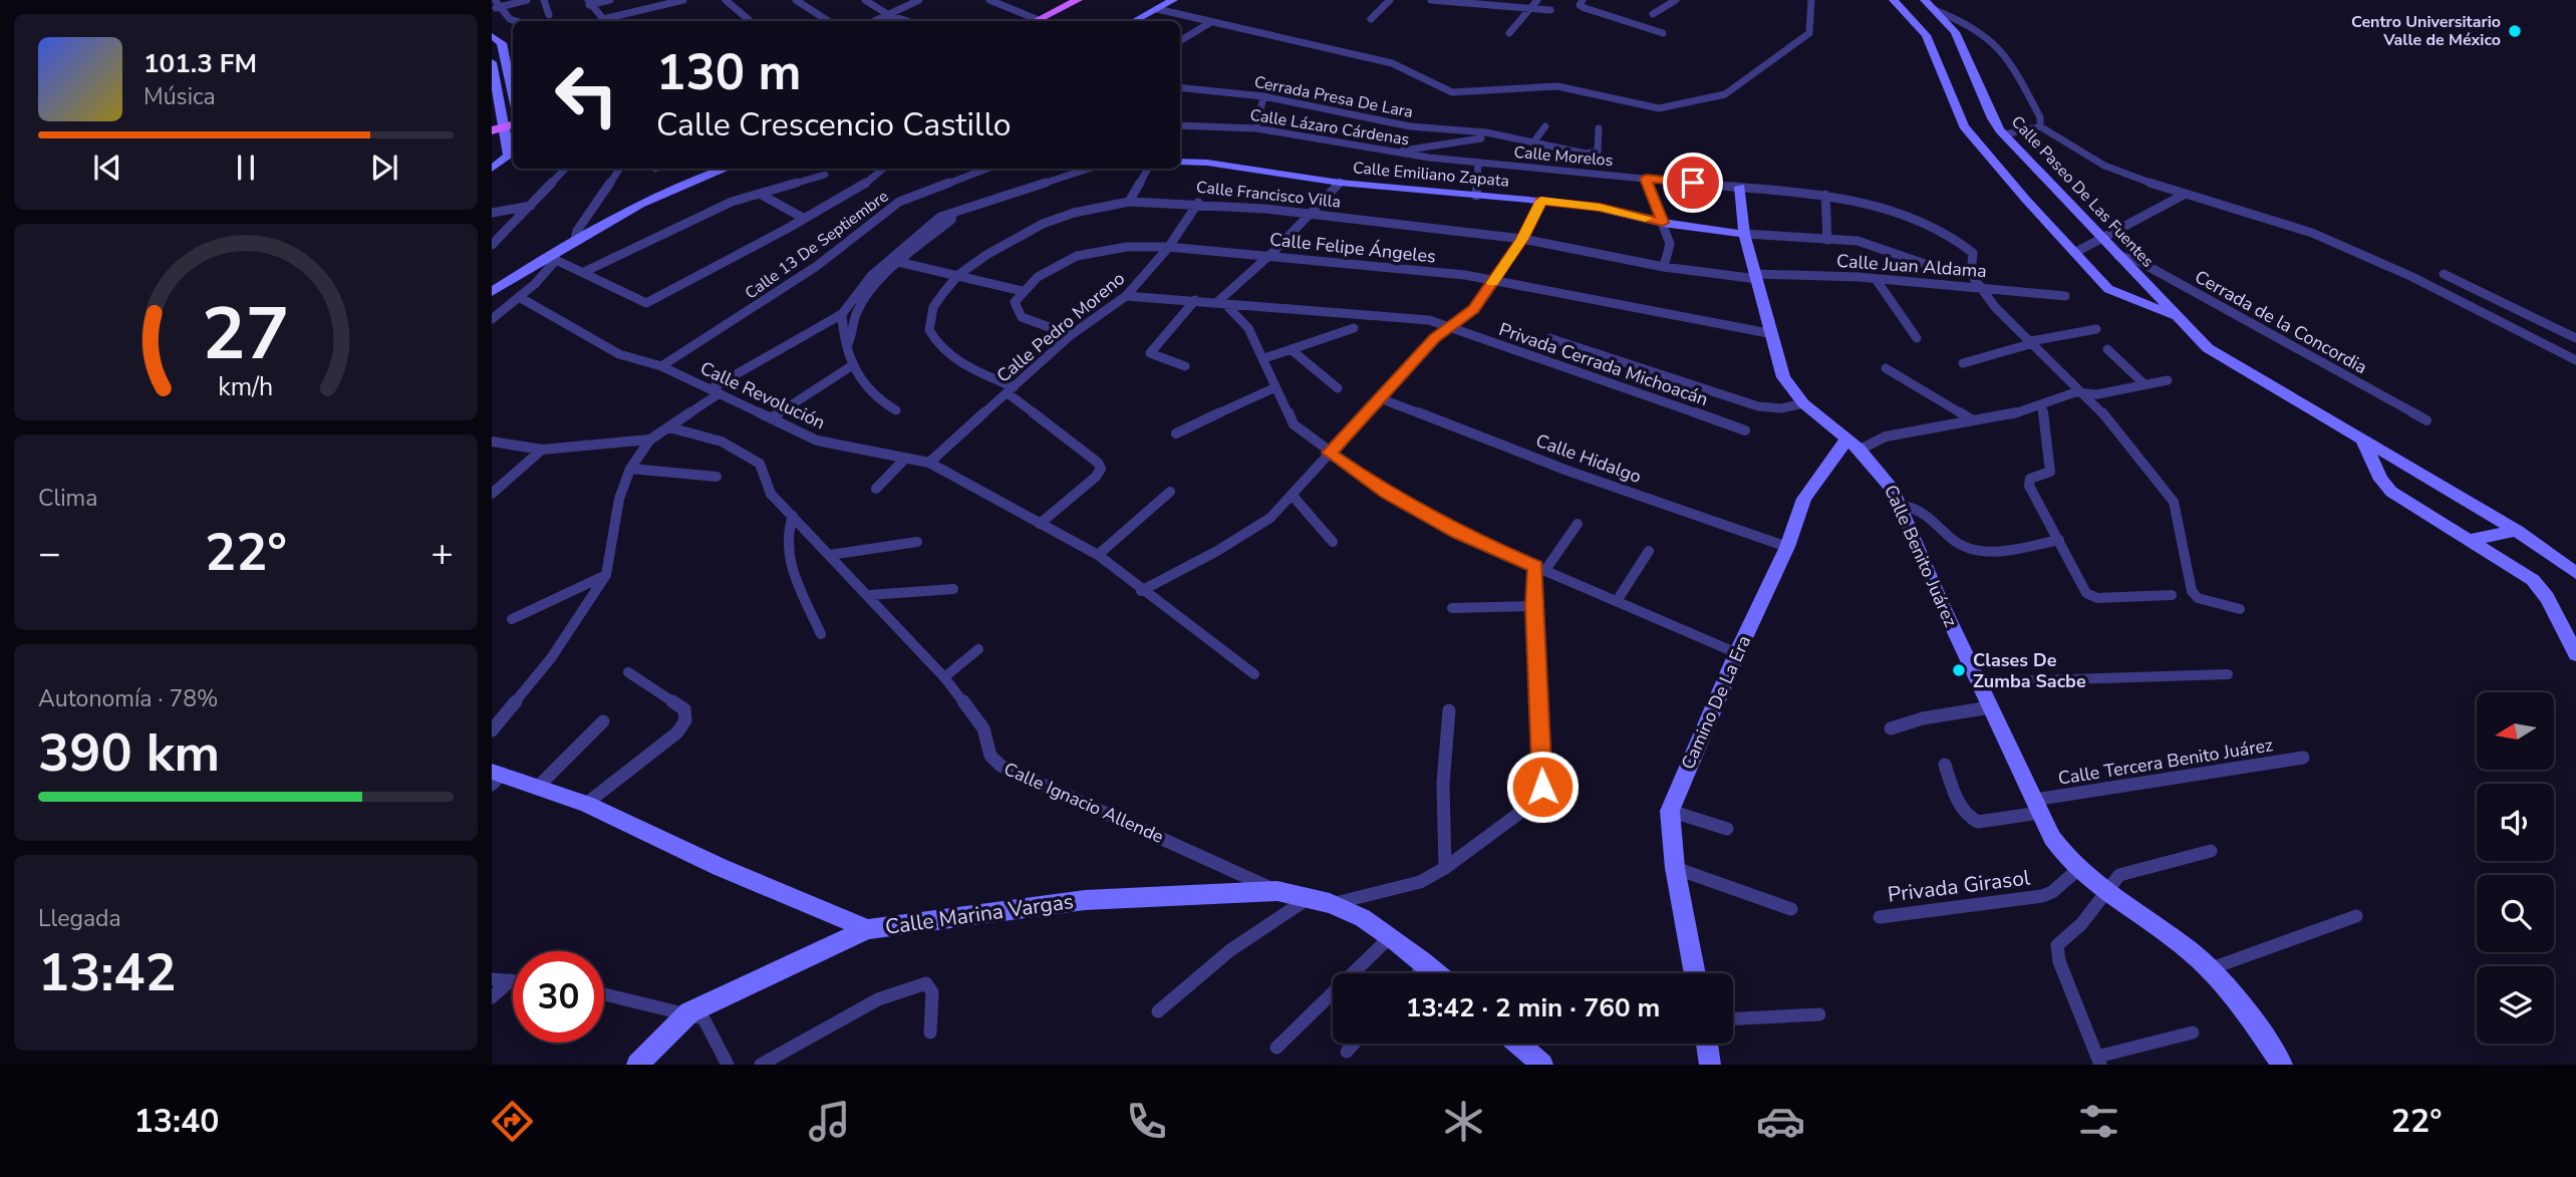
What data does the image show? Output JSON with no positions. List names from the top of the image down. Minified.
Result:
{"streets":{"street":["Cerrada Presa De Lara","Calle Lázaro Cárdenas","Calle Morelos","Calle Emiliano Zapata","Calle Paseo De Las Fuentes","Calle Francisco Villa","Calle 13 De Septiembre","Calle Felipe Ángeles","Calle Juan Aldama","Cerrada de la Concordia","Calle Pedro Moreno","Privada Cerrada Michoacán","Calle Revolución","Calle Hidalgo","Calle Benito Juárez","Camino De La Era","Calle Tercera Benito Juárez","Calle Ignacio Allende","Privada Girasol","Calle Marina Vargas"]},"crossings":[["Calle Lázaro Cárdenas","Calle Morelos"],["Calle Morelos","Calle Emiliano Zapata"],["Calle Morelos","Calle Benito Juárez"],["Calle Emiliano Zapata","Calle Benito Juárez"],["Calle Paseo De Las Fuentes","Cerrada de la Concordia"],["Calle Francisco Villa","Calle Juan Aldama"],["Calle Francisco Villa","Calle Pedro Moreno"],["Calle Francisco Villa","Calle Revolución"],["Calle Francisco Villa","Calle Benito Juárez"],["Calle 13 De Septiembre","Calle Revolución"],["Calle Felipe Ángeles","Calle Pedro Moreno"],["Calle Felipe Ángeles","Calle Benito Juárez"],["Calle Juan Aldama","Calle Benito Juárez"],["Calle Pedro Moreno","Privada Cerrada Michoacán"],["Calle Pedro Moreno","Calle Revolución"],["Calle Hidalgo","Camino De La Era"],["Calle Benito Juárez","Camino De La Era"],["Calle Benito Juárez","Calle Tercera Benito Juárez"],["Calle Benito Juárez","Privada Girasol"],["Calle Ignacio Allende","Calle Marina Vargas"]],"places":["Centro Universitario Valle de México","Clases De Zumba Sacbe"],"north":"left","page":{"turn":["130 m","Calle Crescencio Castillo"],"song":["101.3 FM","Música"],"tile":["Clima",["Autonomía · 78%","390 km"],["Llegada","13:42"]],"heat":["−","22°","+"],"limit":"30","trip":"13:42 · 2 min · 760 m","tabs":["13:40","22°"],"gauge":["27","km/h"]}}
